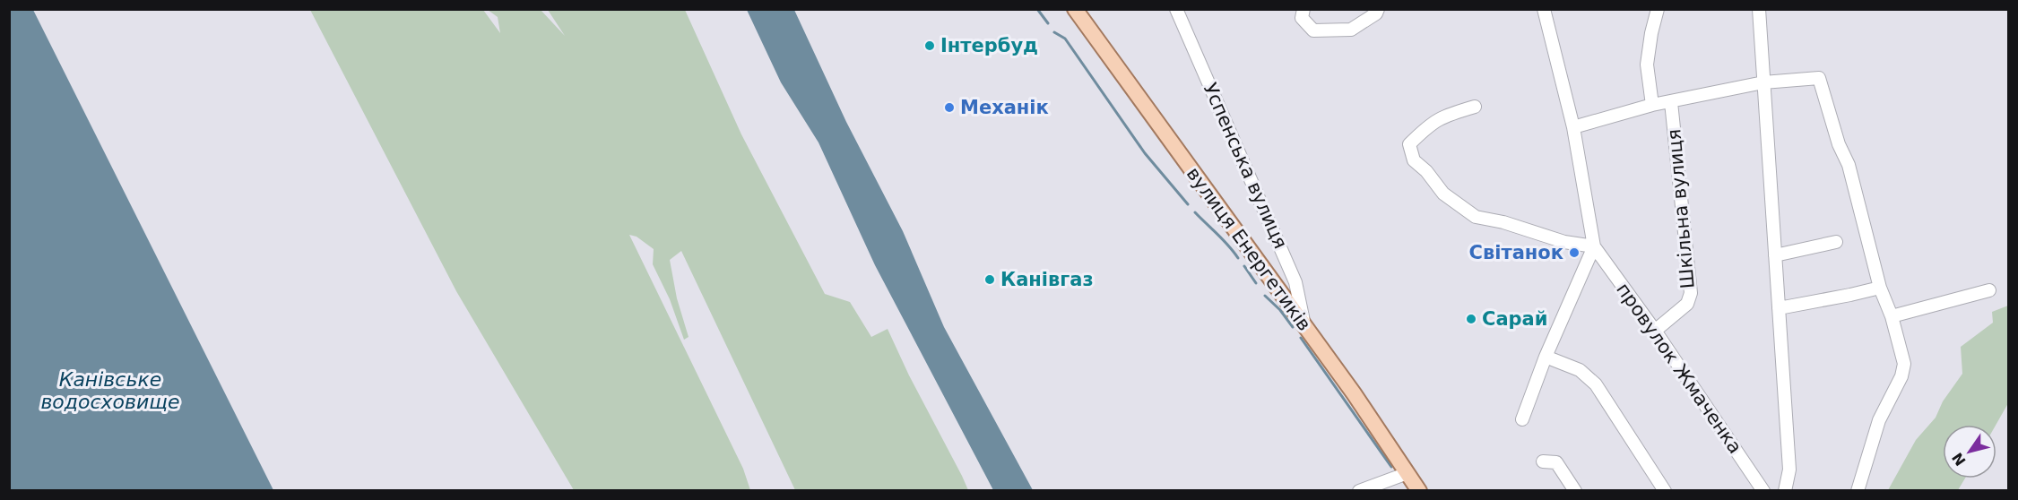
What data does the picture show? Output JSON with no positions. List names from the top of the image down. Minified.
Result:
{"streets":{"main road":["вулиця Енергетиків"],"street":["Успенська вулиця","Шкільна вулиця","провулок Жмаченка"]},"crossings":[["Успенська вулиця","вулиця Енергетиків"],["Шкільна вулиця","провулок Жмаченка"]],"water":["Канівське водосховище"],"places":["Інтербуд","Механік","Світанок","Канівгаз","Сарай"],"north":"bottom left"}
